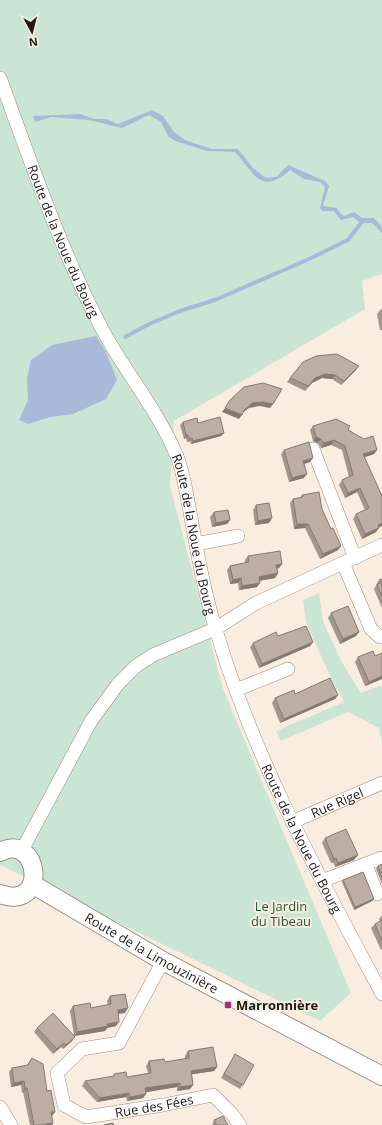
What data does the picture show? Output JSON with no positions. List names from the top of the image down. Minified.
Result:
{"streets":{"street":["Route de la Noue du Bourg","Rue Rigel","Route de la Limouzinière","Rue des Fées"]},"crossings":[["Route de la Noue du Bourg","Rue Rigel"],["Route de la Limouzinière","Rue des Fées"]],"parks":["Le Jardin du Tibeau"],"places":{"transit":["Marronnière"]},"north":"bottom"}
